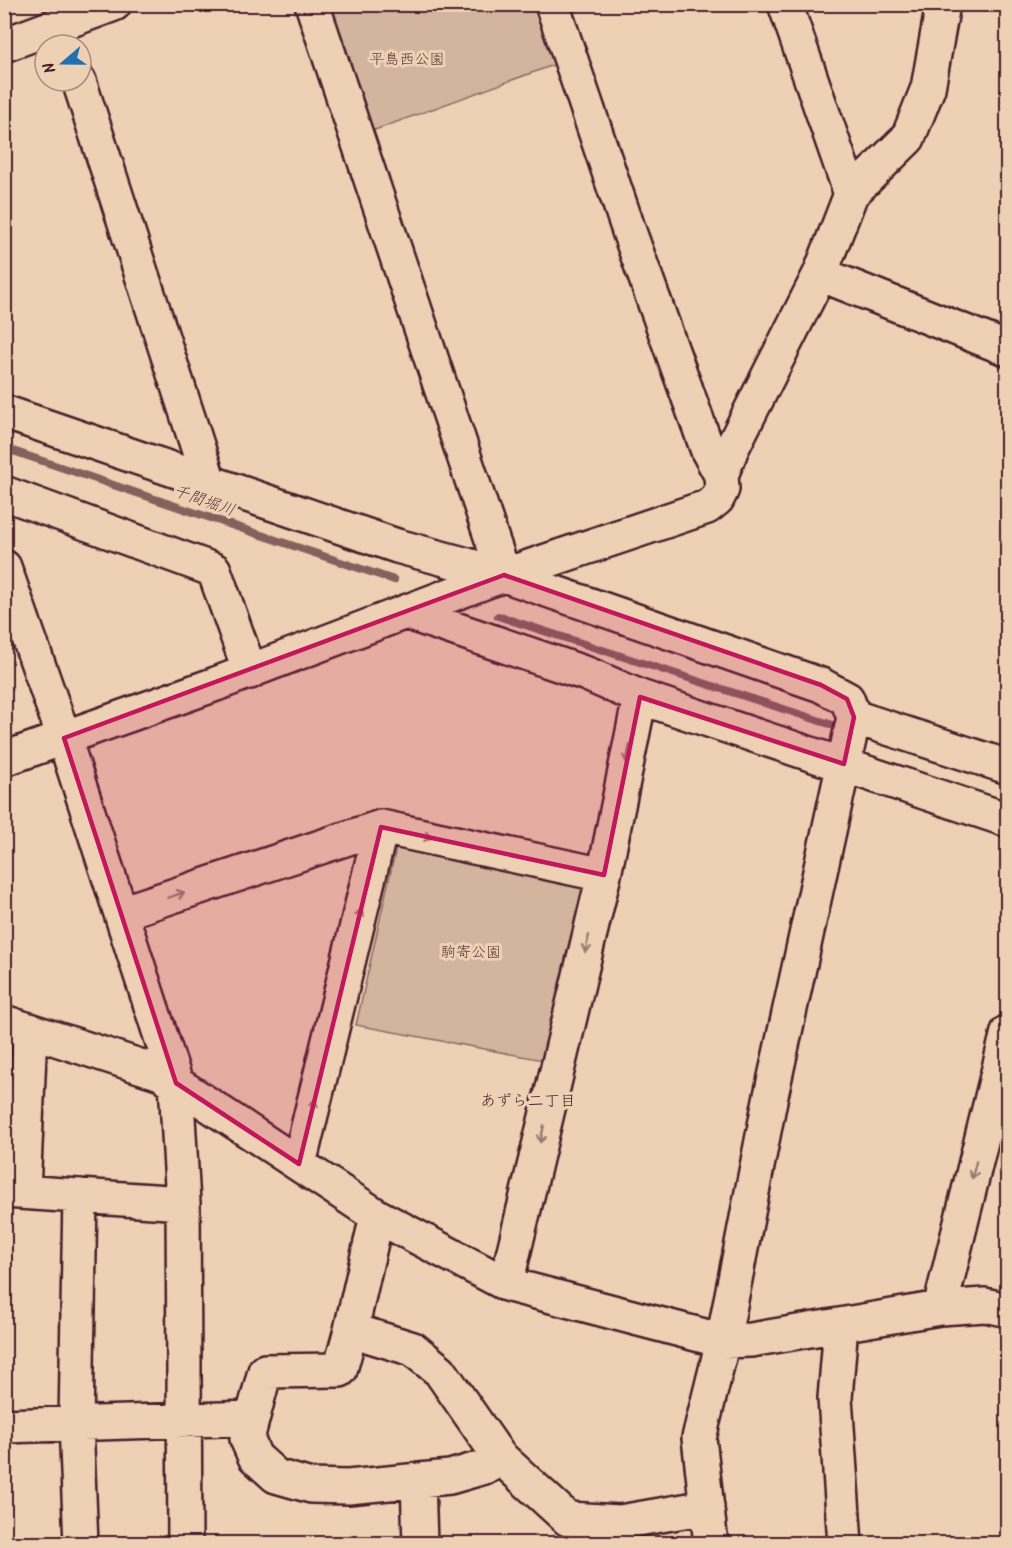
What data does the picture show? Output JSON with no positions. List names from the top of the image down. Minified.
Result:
{"districts":["あずら二丁目"],"water":["千間堀川"],"parks":["平島西公園","駒寄公園"],"north":"left"}
